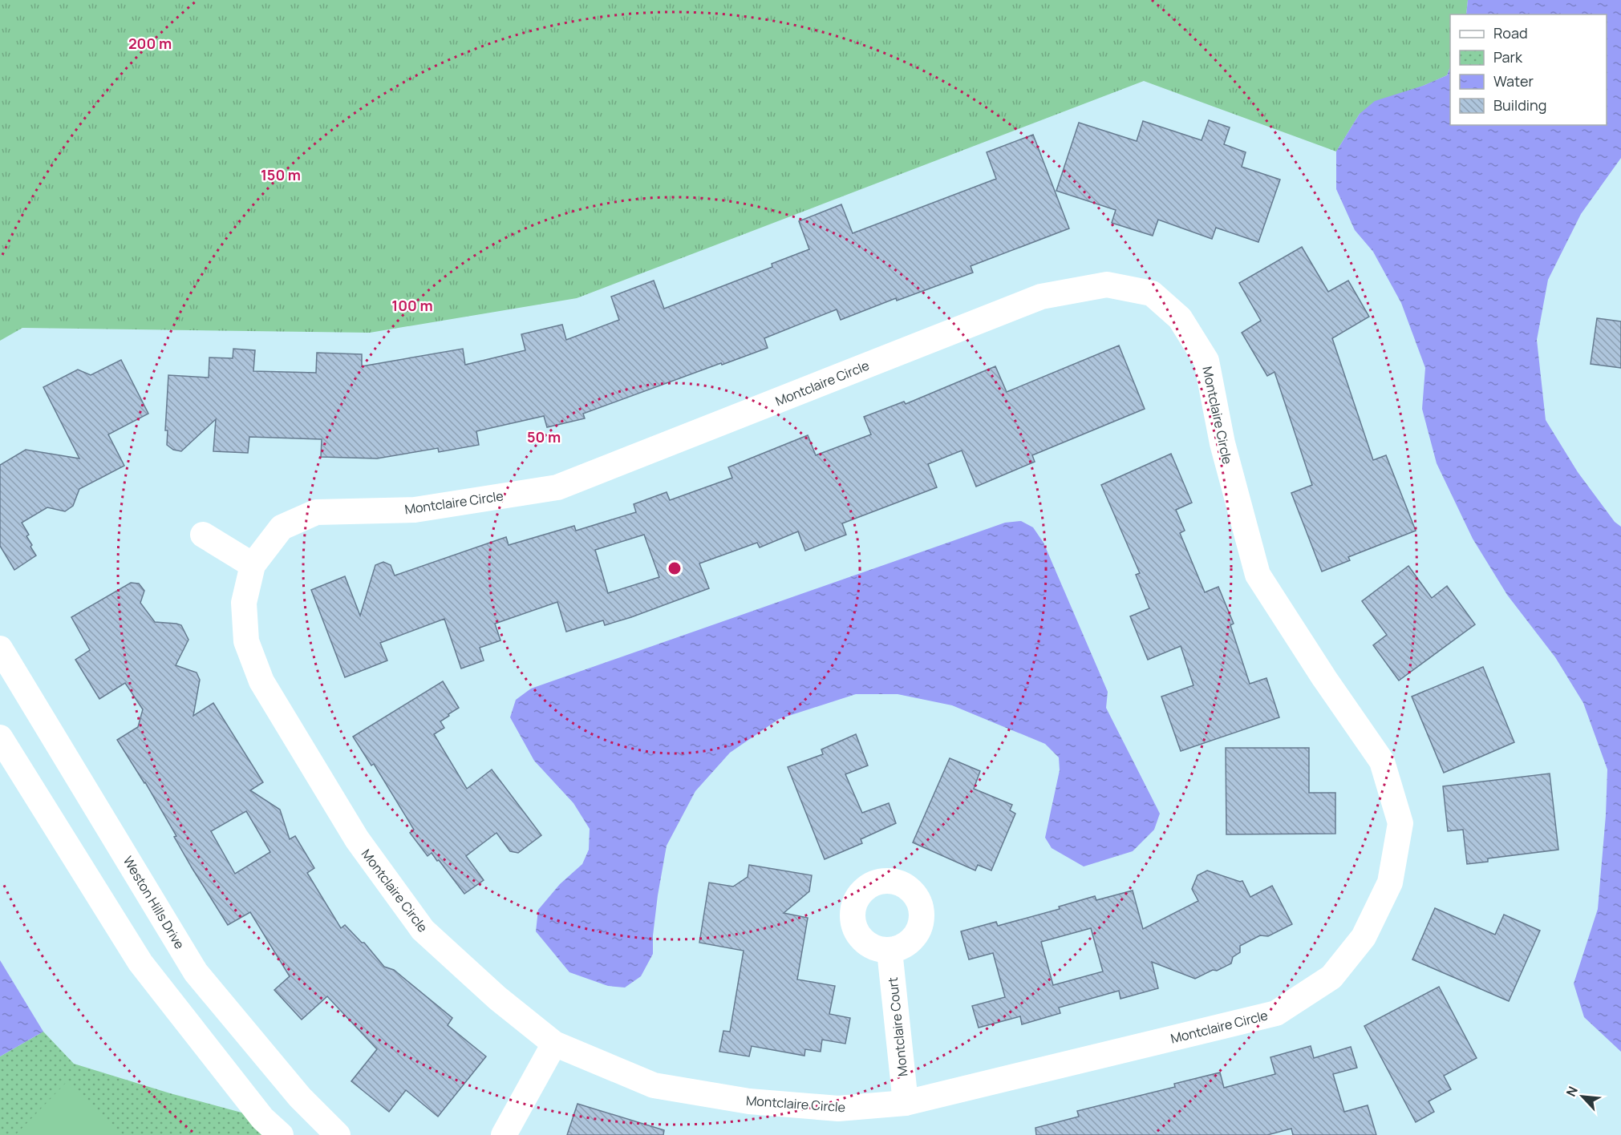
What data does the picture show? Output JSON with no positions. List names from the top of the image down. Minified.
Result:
{"streets":{"street":["Montclaire Circle","Weston Hills Drive","Montclaire Court"]},"crossings":[["Montclaire Circle","Montclaire Court"]],"legend":["Road","Park","Water","Building"],"north":"top left","rings":["200 m","150 m","100 m","50 m"]}
